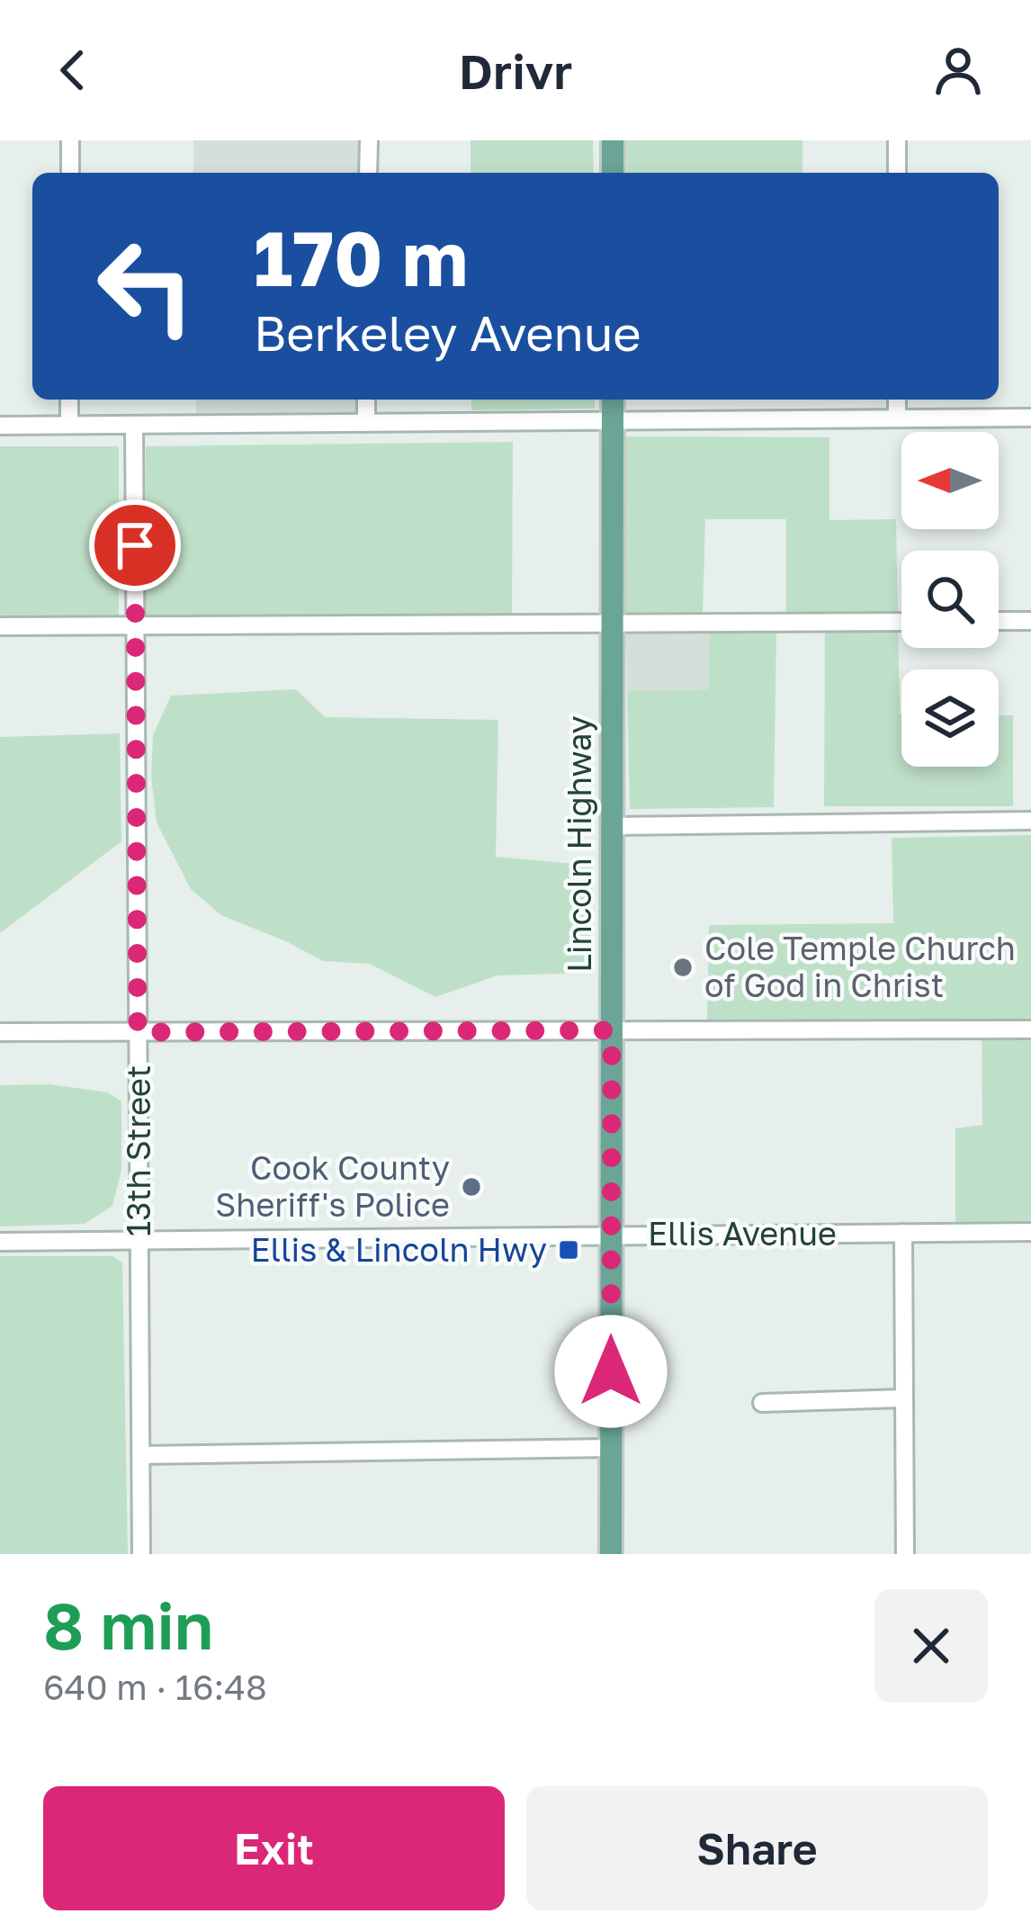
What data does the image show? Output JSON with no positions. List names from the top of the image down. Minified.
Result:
{"streets":{"main road":["Lincoln Highway"],"street":["13th Street","Ellis Avenue"]},"crossings":[["Lincoln Highway","Ellis Avenue"],["13th Street","Ellis Avenue"]],"places":{"other":["Cole Temple Church of God in Christ","Cook County Sheriff's Police"],"transit":["Ellis & Lincoln Hwy"]},"north":"left","page":{"header":"Drivr","turn":["170 m","Berkeley Avenue"],"heading":["8 min","640 m · 16:48"],"buttons":["Exit","Share"]}}
